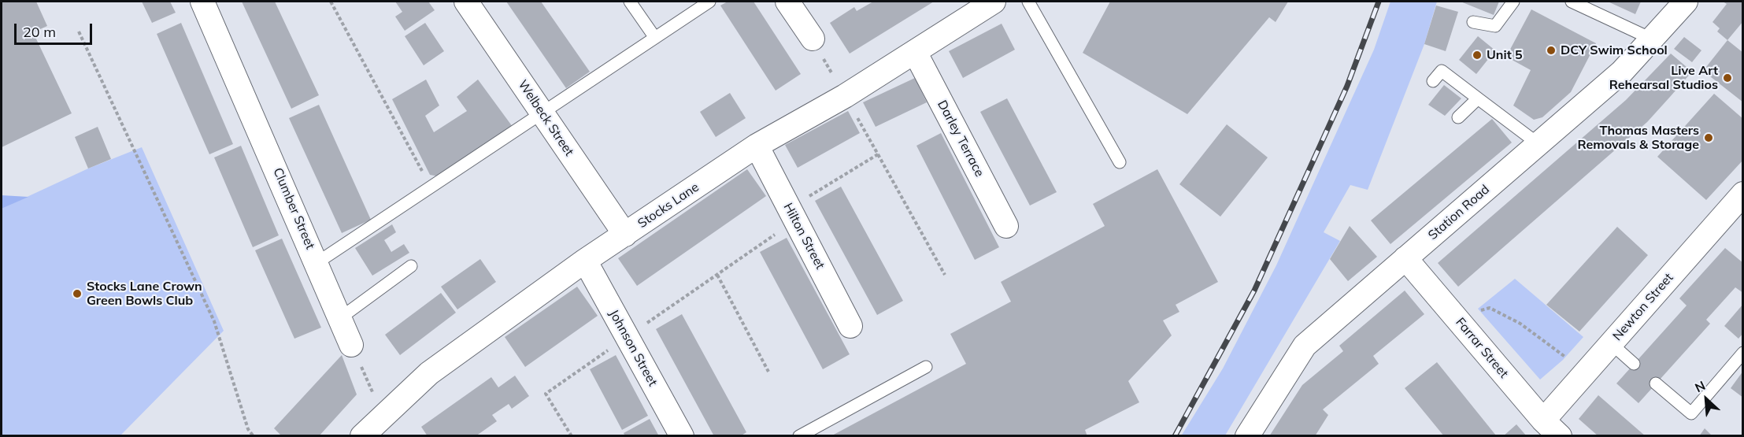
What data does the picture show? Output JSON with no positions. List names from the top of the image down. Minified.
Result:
{"streets":{"street":["Welbeck Street","Darley Terrace","Stocks Lane","Clumber Street","Station Road","Hilton Street","Newton Street","Johnson Street","Farrar Street"]},"crossings":[["Welbeck Street","Stocks Lane"],["Darley Terrace","Stocks Lane"],["Stocks Lane","Hilton Street"],["Stocks Lane","Johnson Street"],["Station Road","Farrar Street"],["Newton Street","Farrar Street"]],"places":["DCY Swim School","Unit 5","Live Art Rehearsal Studios","Thomas Masters Removals & Storage","Stocks Lane Crown Green Bowls Club"],"scale_bar":"20 m","north":"top left"}
